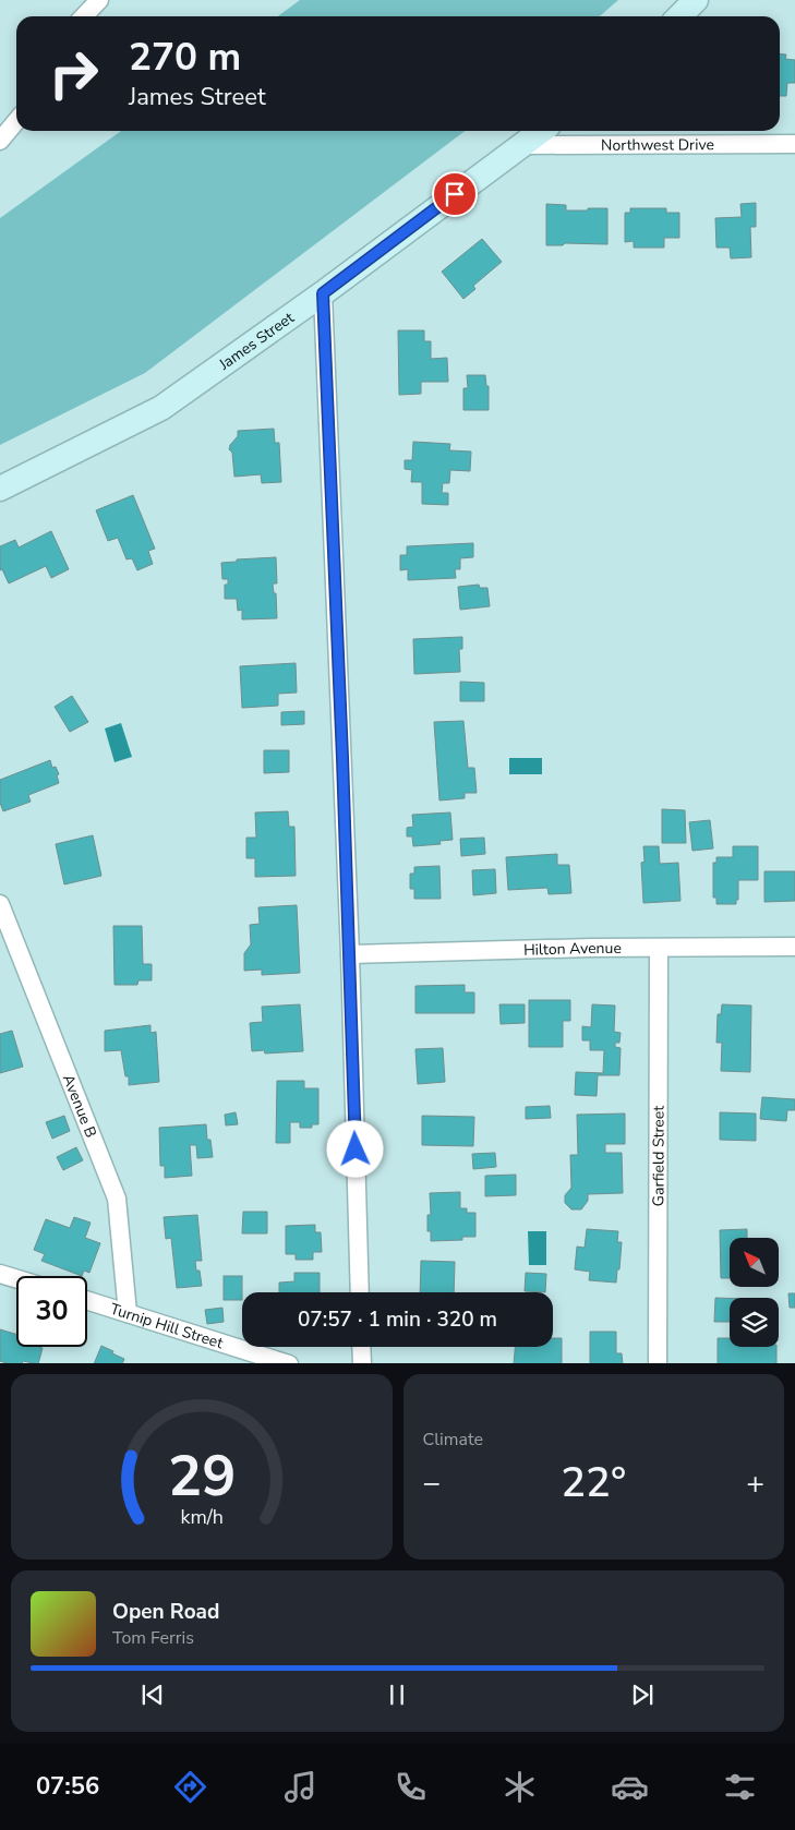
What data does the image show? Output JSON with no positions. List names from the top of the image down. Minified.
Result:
{"streets":{"main road":["James Street"],"street":["Northwest Drive","Hilton Avenue","Avenue B","Garfield Street","Turnip Hill Street"]},"crossings":[["Northwest Drive","James Street"],["Hilton Avenue","Garfield Street"],["Avenue B","Turnip Hill Street"]],"north":"top left","page":{"turn":["270 m","James Street"],"limit":"30","trip":"07:57 · 1 min · 320 m","tile":"Climate","heat":["−","22°","+"],"song":["Open Road","Tom Ferris"],"tabs":"07:56","gauge":["29","km/h"]}}
